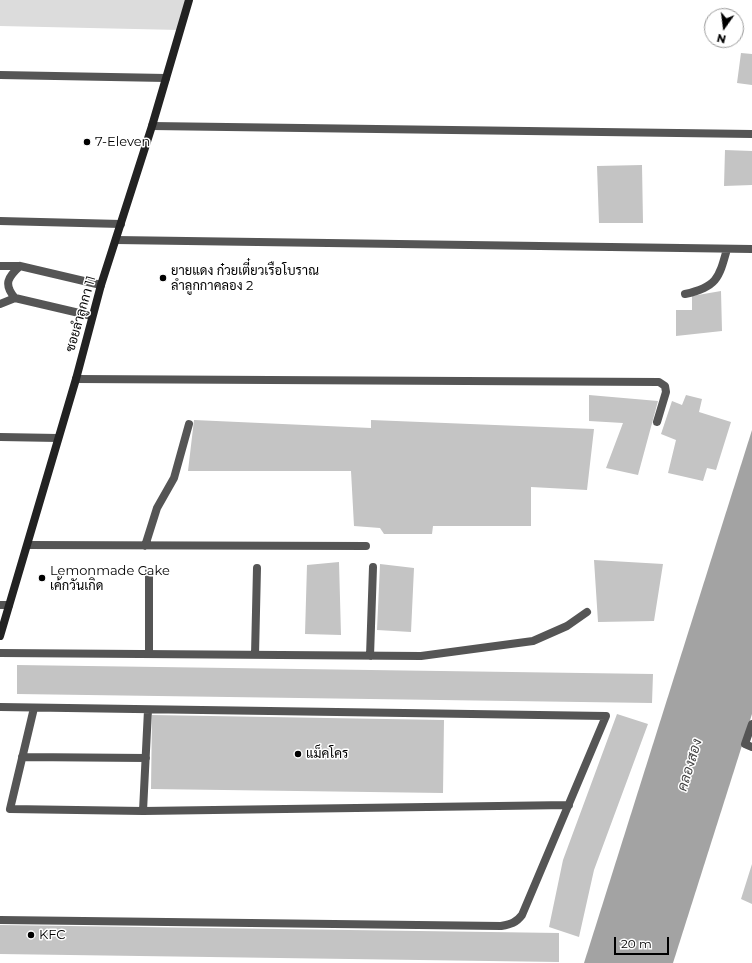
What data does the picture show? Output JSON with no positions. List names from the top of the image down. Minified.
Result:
{"streets":{"street":["ซอยลำลูกกา 11"]},"water":["คลองสอง"],"places":["7-Eleven","ยายแดง ก๋วยเตี๋ยวเรือโบราณ ลำลูกกาคลอง 2","Lemonmade Cake เค้กวันเกิด","แม็คโคร","KFC"],"scale_bar":"20 m","north":"bottom"}
